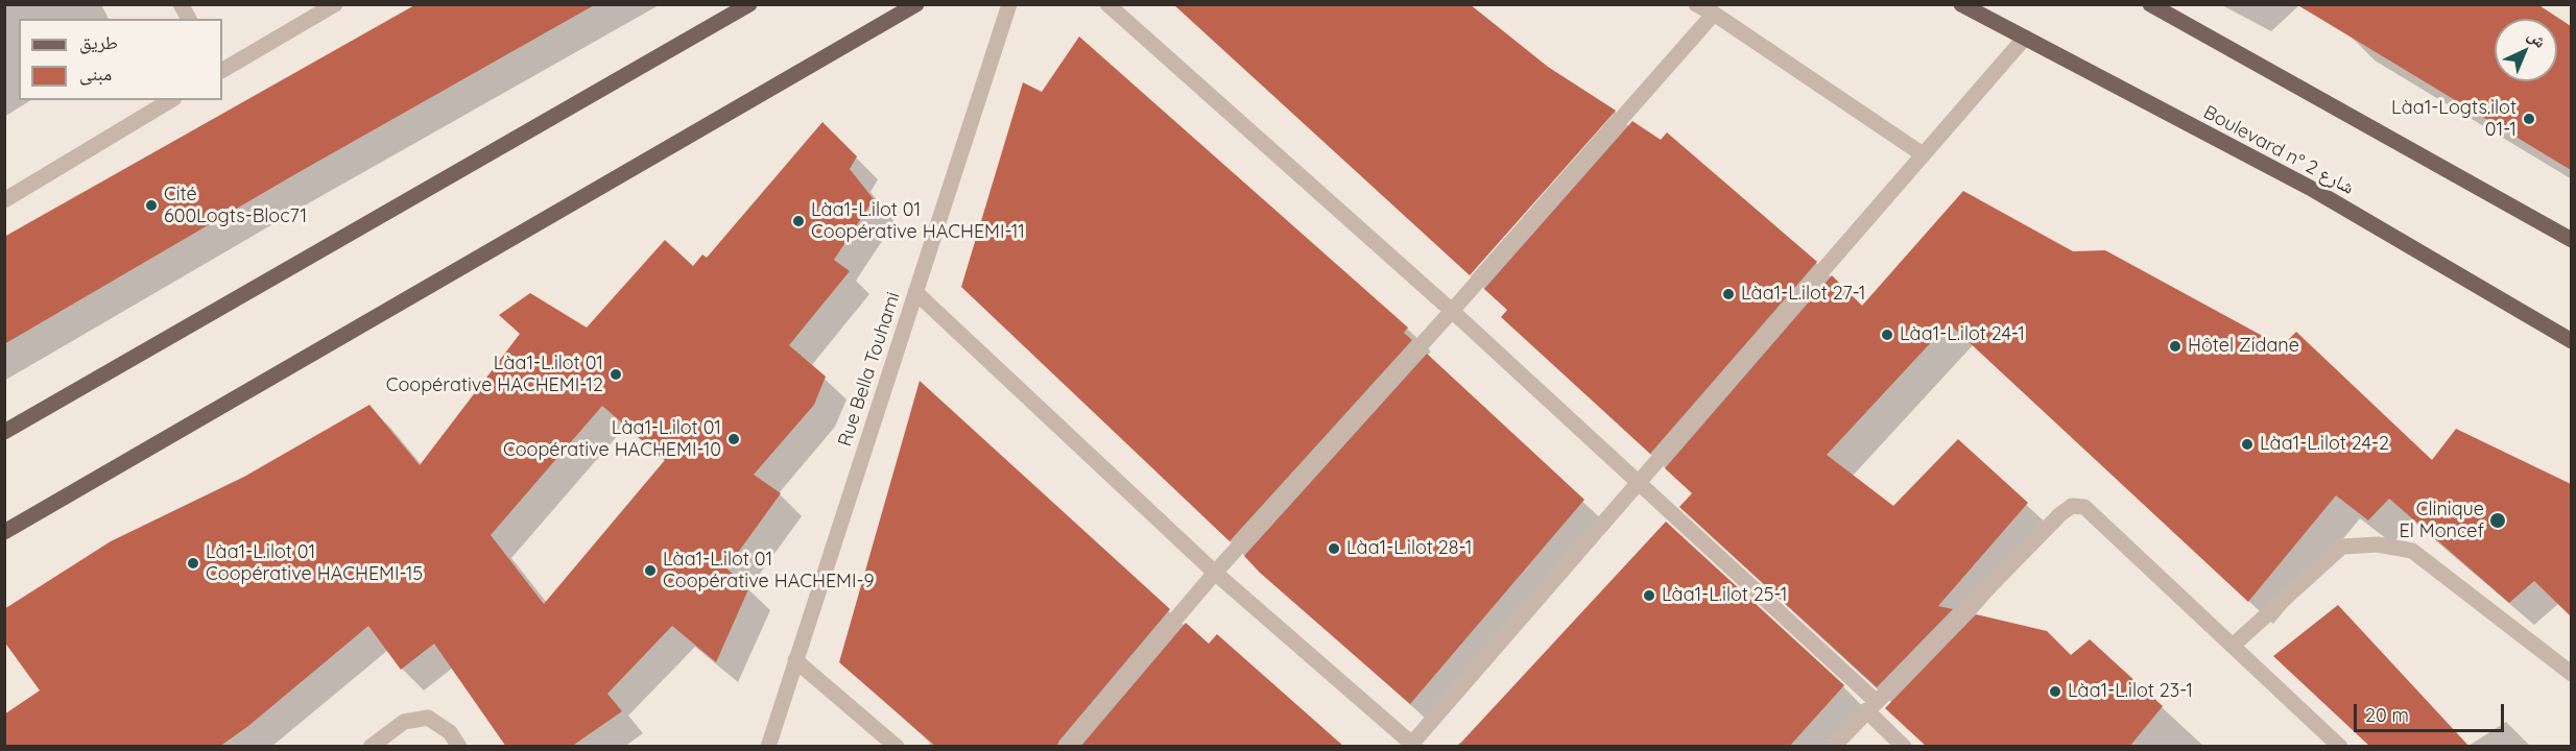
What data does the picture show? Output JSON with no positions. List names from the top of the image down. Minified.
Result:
{"streets":{"main road":["Boulevard n° شارع 2"],"street":["Rue Bella Touhami"]},"places":["Làa1-Logts.ilot 01-1","Cité 600Logts-Bloc71","Làa1-L.ilot 01 Coopérative HACHEMI-11","Làa1-L.ilot 27-1","Làa1-L.ilot 24-1","Hôtel Zidane","Làa1-L.ilot 01 Coopérative HACHEMI-12","Làa1-L.ilot 01 Coopérative HACHEMI-10","Làa1-L.ilot 24-2","Clinique El Moncef","Làa1-L.ilot 28-1","Làa1-L.ilot 01 Coopérative HACHEMI-15","Làa1-L.ilot 01 Coopérative HACHEMI-9","Làa1-L.ilot 25-1","Làa1-L.ilot 23-1"],"legend":["طريق","مبنى"],"scale_bar":"20 m","north":"top right"}
